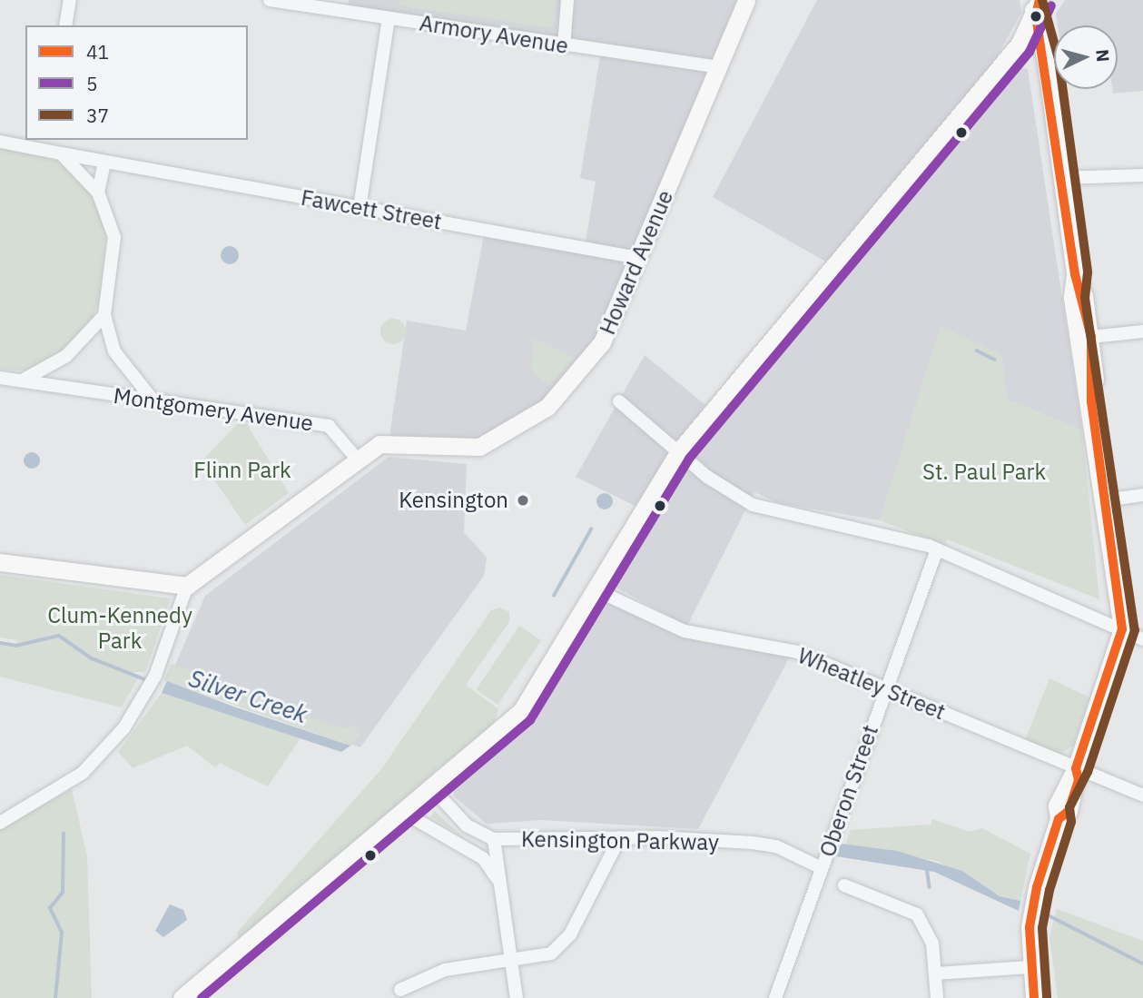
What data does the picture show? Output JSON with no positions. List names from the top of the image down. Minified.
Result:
{"streets":{"street":["Armory Avenue","Fawcett Street","Howard Avenue","Montgomery Avenue","Wheatley Street","Oberon Street","Kensington Parkway"]},"crossings":[["Armory Avenue","Howard Avenue"],["Fawcett Street","Howard Avenue"],["Howard Avenue","Montgomery Avenue"],["Wheatley Street","Oberon Street"],["Oberon Street","Kensington Parkway"]],"water":["Silver Creek"],"parks":["Flinn Park","St. Paul Park","Clum-Kennedy Park"],"places":["Kensington"],"lines":["transit line 41","transit line 37","transit line 5"],"legend":["41","5","37"],"north":"right"}
